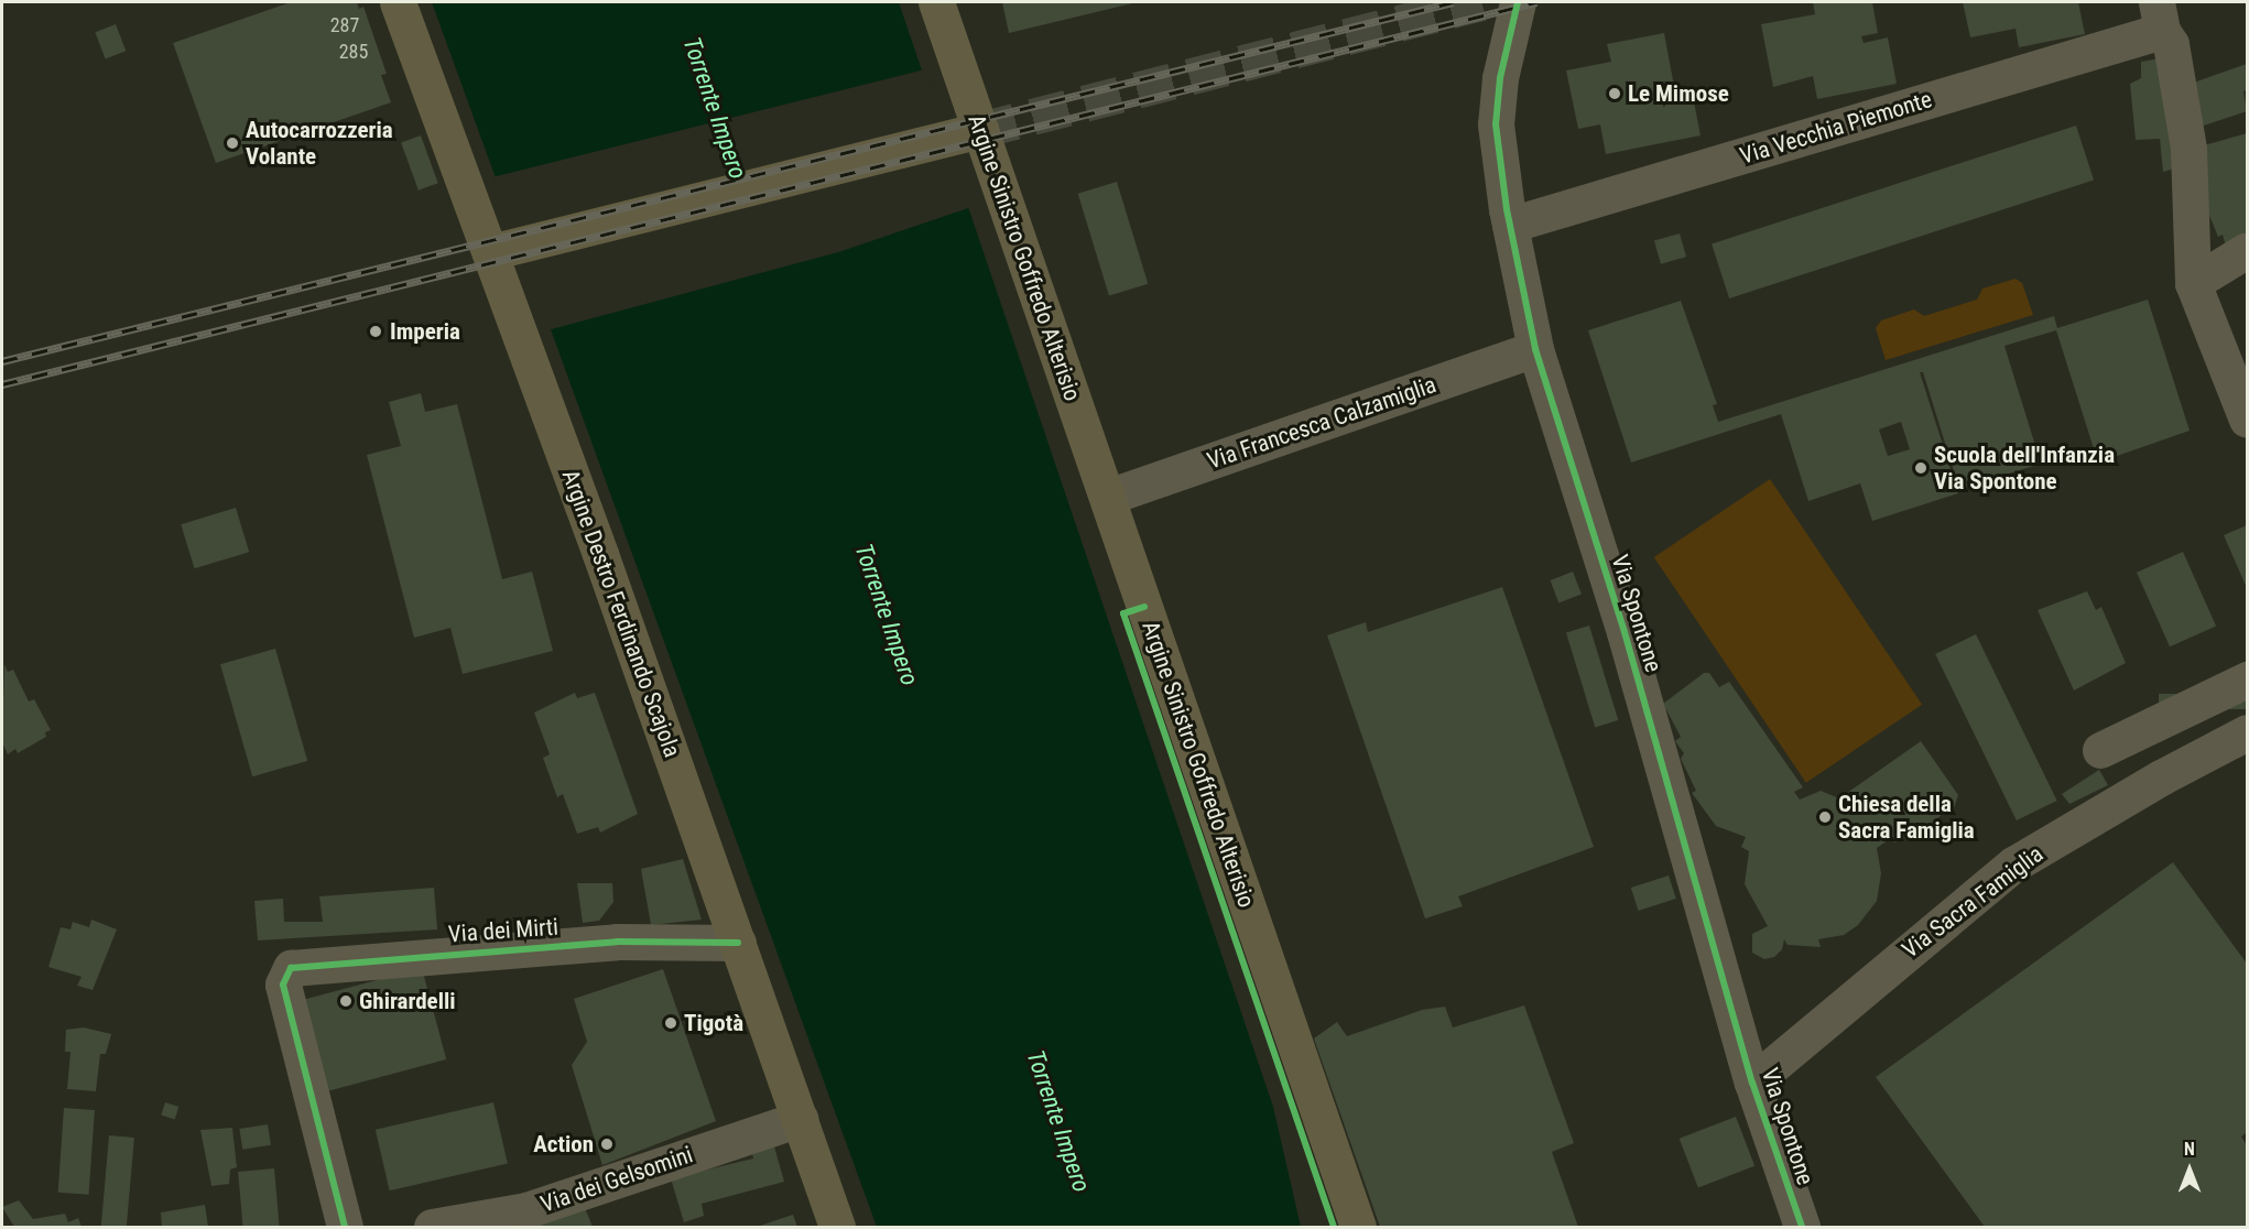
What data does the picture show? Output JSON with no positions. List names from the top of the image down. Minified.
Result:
{"streets":{"main road":["Argine Sinistro Goffredo Alterisio","Argine Destro Ferdinando Scajola"],"street":["Via Vecchia Piemonte","Via Francesca Calzamiglia","Via Spontone","Via Sacra Famiglia","Via dei Mirti","Via dei Gelsomini"]},"crossings":[["Via Vecchia Piemonte","Via Spontone"],["Argine Sinistro Goffredo Alterisio","Via Francesca Calzamiglia"],["Via Francesca Calzamiglia","Via Spontone"],["Argine Destro Ferdinando Scajola","Via dei Mirti"],["Argine Destro Ferdinando Scajola","Via dei Gelsomini"],["Via Spontone","Via Sacra Famiglia"]],"water":["Torrente Impero"],"places":["Le Mimose","Autocarrozzeria Volante","Imperia","Scuola dell'Infanzia Via Spontone","Chiesa della Sacra Famiglia","Ghirardelli","Tigotà","Action"],"house_numbers":["287","285"],"north":"top"}
